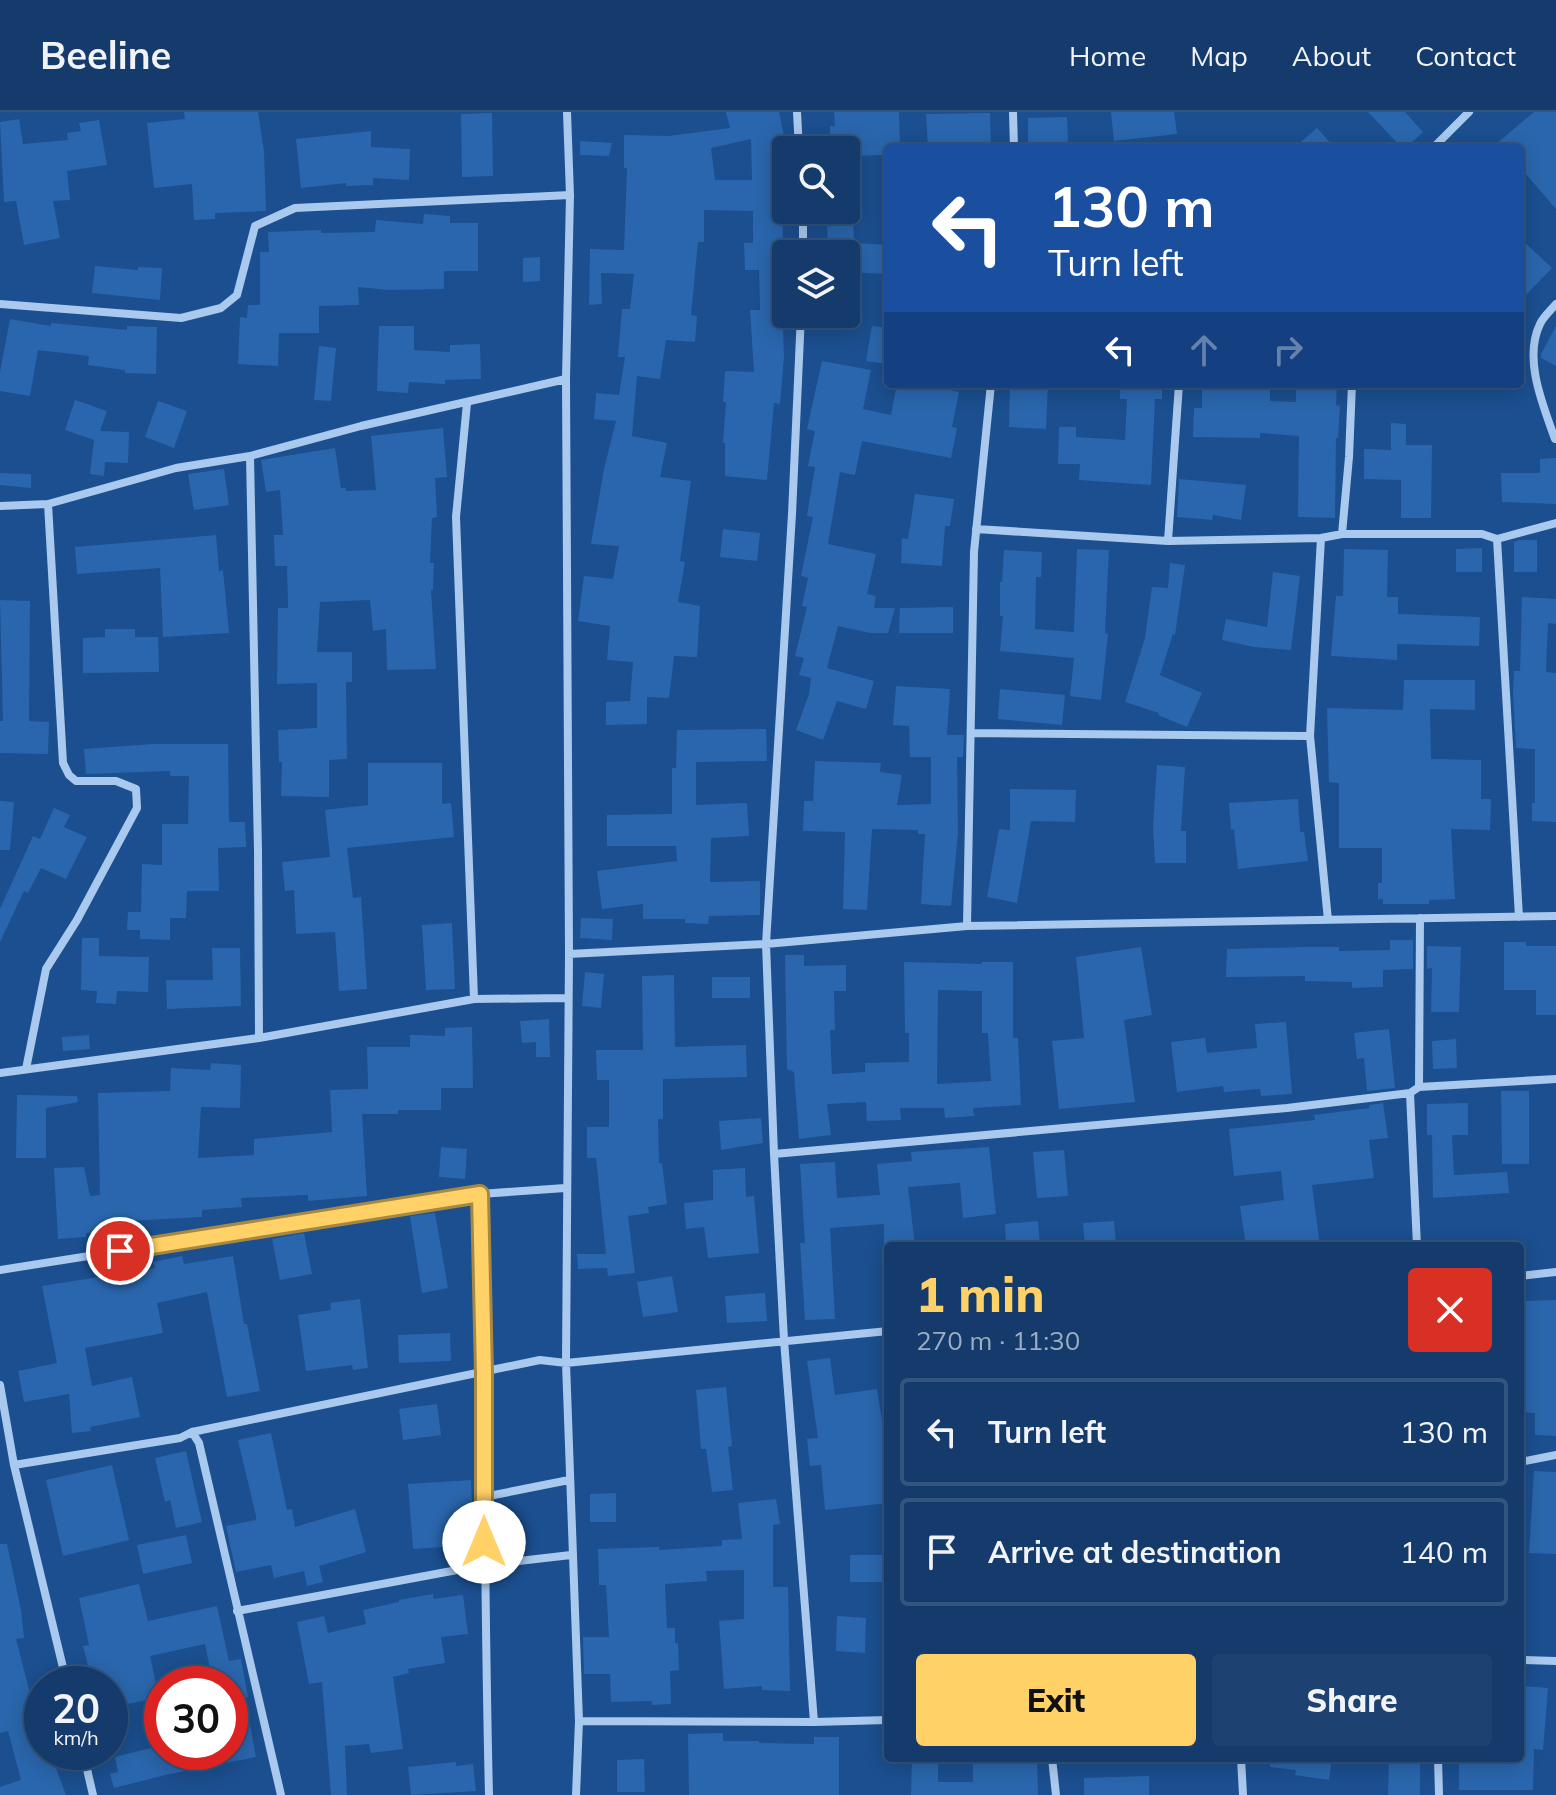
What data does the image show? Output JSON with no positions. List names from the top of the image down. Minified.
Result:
{"page":{"header":"Beeline","nav":["Home","Map","About","Contact"],"turn":["130 m","Turn left"],"heading":["1 min","270 m · 11:30"],"list":[{"name":"Turn left","value":"130 m"},{"name":"Arrive at destination","value":"140 m"}],"buttons":["Exit","Share"],"speed":"20 km/h","limit":"30"}}
